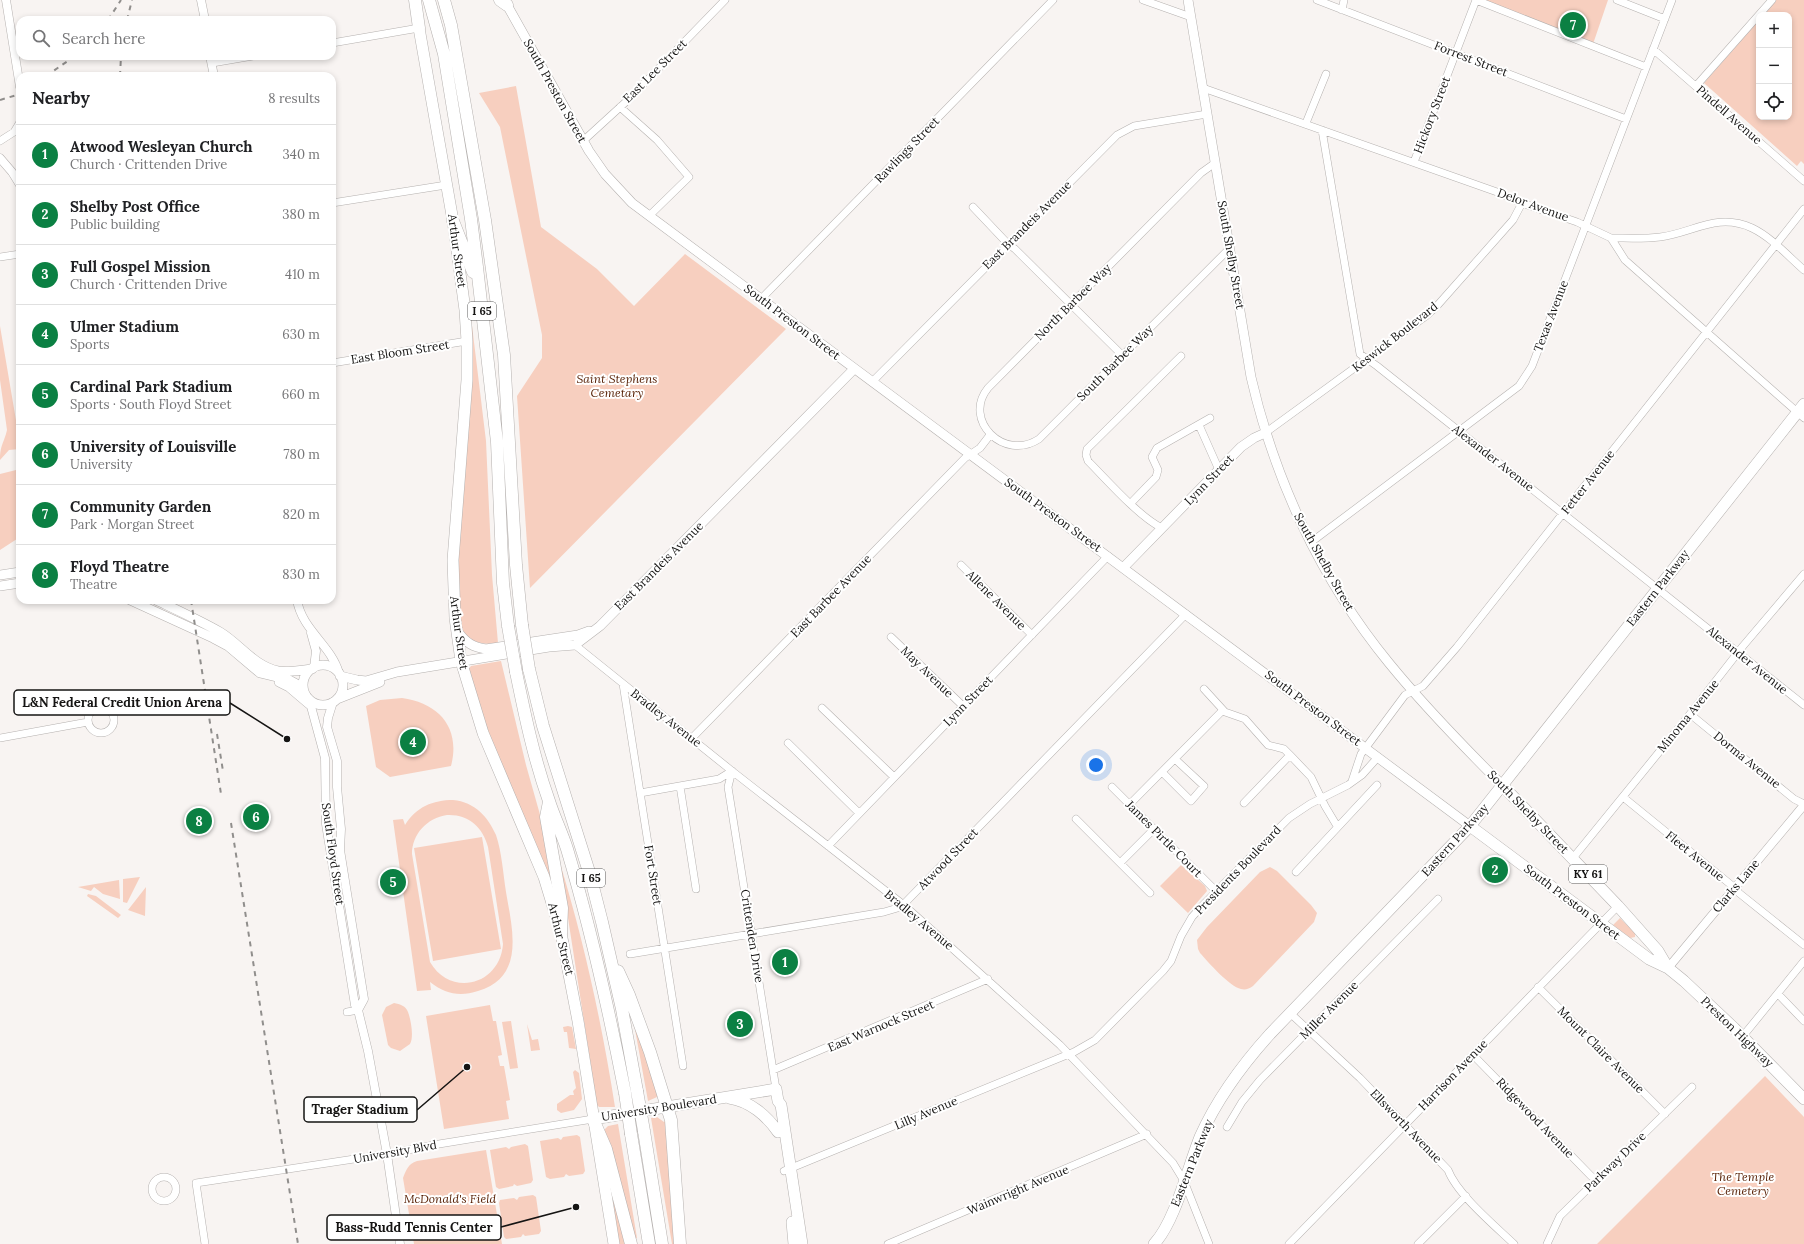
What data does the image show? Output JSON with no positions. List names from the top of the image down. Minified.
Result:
{"streets":{"highway":["I 65"],"main road":["South Preston Street","East Brandeis Avenue","Arthur Street","South Shelby Street","Lynn Street","Eastern Parkway","KY 61","Crittenden Drive","Preston Highway","University Boulevard"],"street":["Forrest Street","East Lee Street","Hickory Street","Pindell Avenue","Rawlings Street","Delor Avenue","North Barbee Way","Texas Avenue","Keswick Boulevard","East Bloom Street","South Barbee Way","Alexander Avenue","Fetter Avenue","East Barbee Avenue","Allene Avenue","May Avenue","Minoma Avenue","Bradley Avenue","Dorma Avenue","James Pirtle Court","South Floyd Street","Fleet Avenue","Atwood Street","Presidents Boulevard","Fort Street","Clarks Lane","Miller Avenue","East Warnock Street","Mount Claire Avenue","Harrison Avenue","Lilly Avenue","Ridgewood Avenue","Ellsworth Avenue","University Blvd","Parkway Drive","Wainwright Avenue"]},"crossings":[["Forrest Street","Hickory Street"],["Forrest Street","Texas Avenue"],["East Lee Street","South Preston Street"],["South Preston Street","Rawlings Street"],["South Preston Street","East Brandeis Avenue"],["South Preston Street","South Shelby Street"],["South Preston Street","Lynn Street"],["South Preston Street","Fetter Avenue"],["South Preston Street","Eastern Parkway"],["South Preston Street","East Barbee Avenue"],["South Preston Street","Atwood Street"],["South Preston Street","Presidents Boulevard"],["South Preston Street","Clarks Lane"],["South Preston Street","Preston Highway"],["South Preston Street","Harrison Avenue"],["Hickory Street","Delor Avenue"],["Pindell Avenue","Texas Avenue"],["Delor Avenue","South Shelby Street"],["Delor Avenue","Texas Avenue"],["Delor Avenue","Keswick Boulevard"],["Delor Avenue","Alexander Avenue"],["East Brandeis Avenue","South Shelby Street"],["East Brandeis Avenue","Bradley Avenue"],["Arthur Street","East Bloom Street"],["Arthur Street","University Boulevard"],["Arthur Street","University Blvd"],["South Shelby Street","North Barbee Way"],["South Shelby Street","Texas Avenue"],["South Shelby Street","Keswick Boulevard"],["South Shelby Street","South Barbee Way"],["South Shelby Street","Lynn Street"],["South Shelby Street","Fetter Avenue"],["South Shelby Street","Eastern Parkway"],["South Shelby Street","Minoma Avenue"],["South Shelby Street","Clarks Lane"],["South Shelby Street","Preston Highway"],["South Shelby Street","Harrison Avenue"],["North Barbee Way","South Barbee Way"],["Texas Avenue","Alexander Avenue"],["Keswick Boulevard","Alexander Avenue"],["Keswick Boulevard","Lynn Street"],["Alexander Avenue","Fetter Avenue"],["Alexander Avenue","Eastern Parkway"],["Alexander Avenue","Minoma Avenue"],["Lynn Street","Allene Avenue"],["Lynn Street","May Avenue"],["Lynn Street","Bradley Avenue"],["Eastern Parkway","Bradley Avenue"],["Eastern Parkway","Ellsworth Avenue"],["East Barbee Avenue","Bradley Avenue"],["Minoma Avenue","Dorma Avenue"],["Minoma Avenue","Fleet Avenue"],["Bradley Avenue","Atwood Street"],["Bradley Avenue","Presidents Boulevard"],["Bradley Avenue","Fort Street"],["Bradley Avenue","Crittenden Drive"],["Bradley Avenue","East Warnock Street"],["Bradley Avenue","Lilly Avenue"],["Bradley Avenue","Wainwright Avenue"],["Dorma Avenue","Clarks Lane"],["James Pirtle Court","Presidents Boulevard"],["South Floyd Street","University Blvd"],["Fleet Avenue","Clarks Lane"],["Atwood Street","Fort Street"],["Atwood Street","Crittenden Drive"],["Presidents Boulevard","Lilly Avenue"],["Clarks Lane","Preston Highway"],["Crittenden Drive","East Warnock Street"],["Crittenden Drive","Lilly Avenue"],["Miller Avenue","Ellsworth Avenue"],["Mount Claire Avenue","Harrison Avenue"],["Mount Claire Avenue","Parkway Drive"],["Harrison Avenue","Ridgewood Avenue"],["Harrison Avenue","Ellsworth Avenue"],["University Boulevard","University Blvd"],["Ridgewood Avenue","Parkway Drive"]],"parks":["Saint Stephens Cemetary","The Temple Cemetery","McDonald's Field"],"places":["L&N Federal Credit Union Arena","Trager Stadium","Bass-Rudd Tennis Center"],"page":{"pins":["7","4","6","8","2","5","1","3"],"map_buttons":["+","−"],"search":"Search here","heading":["Nearby","8 results"],"list":[{"mark":"1","name":"Atwood Wesleyan Church","note":"Church · Crittenden Drive","value":"340 m"},{"mark":"2","name":"Shelby Post Office","note":"Public building","value":"380 m"},{"mark":"3","name":"Full Gospel Mission","note":"Church · Crittenden Drive","value":"410 m"},{"mark":"4","name":"Ulmer Stadium","note":"Sports","value":"630 m"},{"mark":"5","name":"Cardinal Park Stadium","note":"Sports · South Floyd Street","value":"660 m"},{"mark":"6","name":"University of Louisville","note":"University","value":"780 m"},{"mark":"7","name":"Community Garden","note":"Park · Morgan Street","value":"820 m"},{"mark":"8","name":"Floyd Theatre","note":"Theatre","value":"830 m"}]}}
